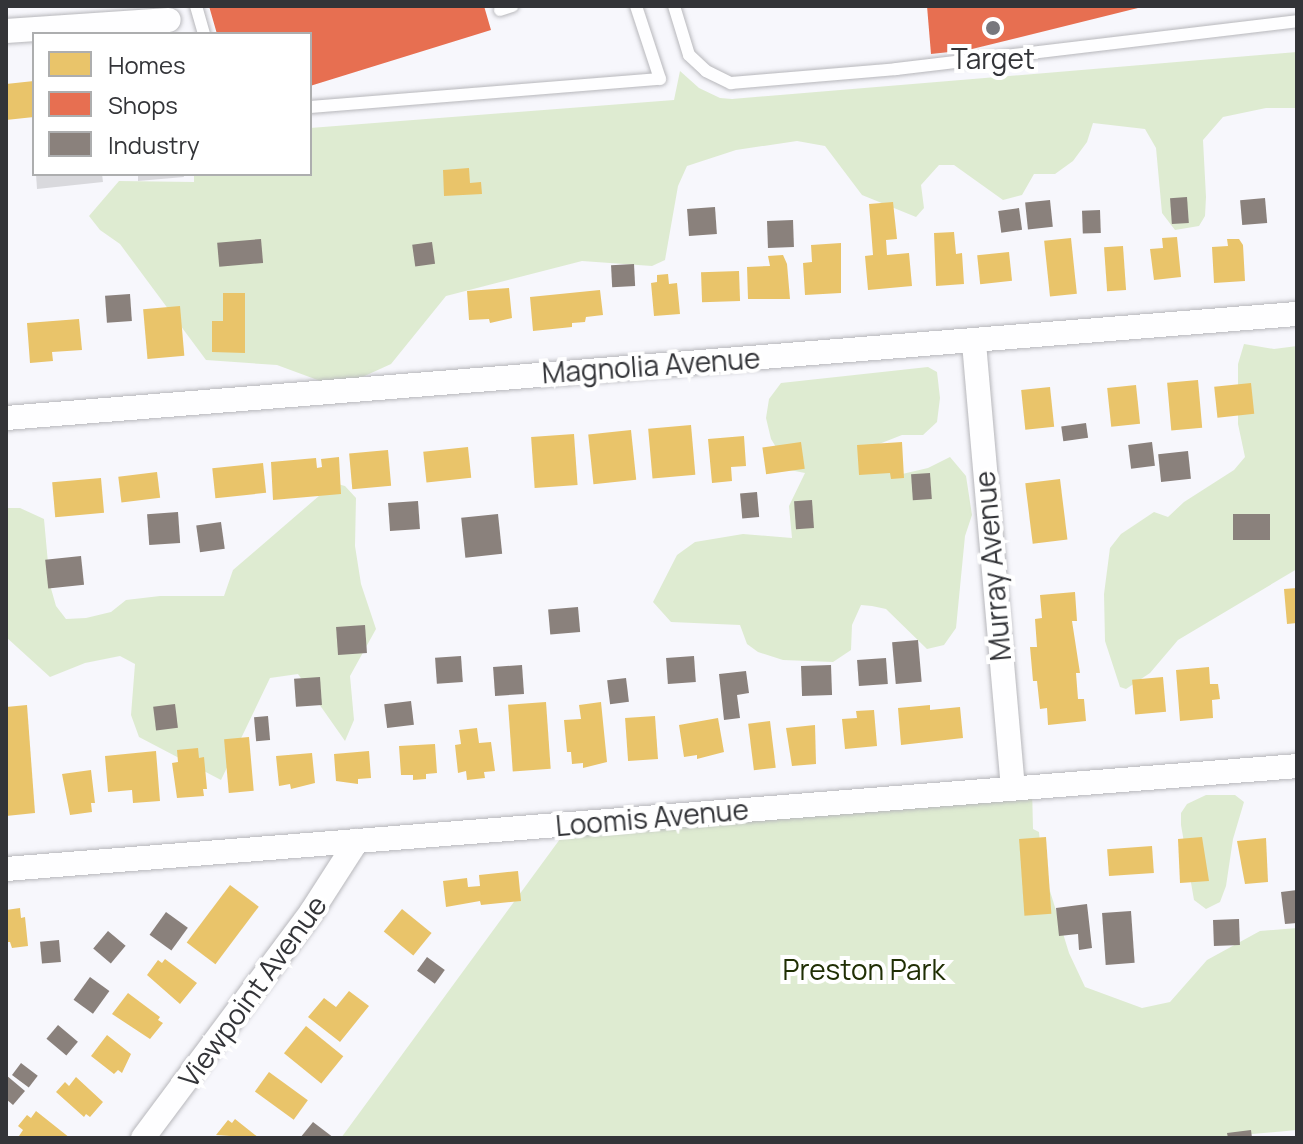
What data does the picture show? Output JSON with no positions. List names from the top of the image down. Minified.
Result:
{"streets":{"street":["Magnolia Avenue","Murray Avenue","Loomis Avenue","Viewpoint Avenue"]},"crossings":[["Magnolia Avenue","Murray Avenue"],["Murray Avenue","Loomis Avenue"],["Loomis Avenue","Viewpoint Avenue"]],"parks":["Preston Park"],"places":["Target"],"legend":["Homes","Shops","Industry"]}
